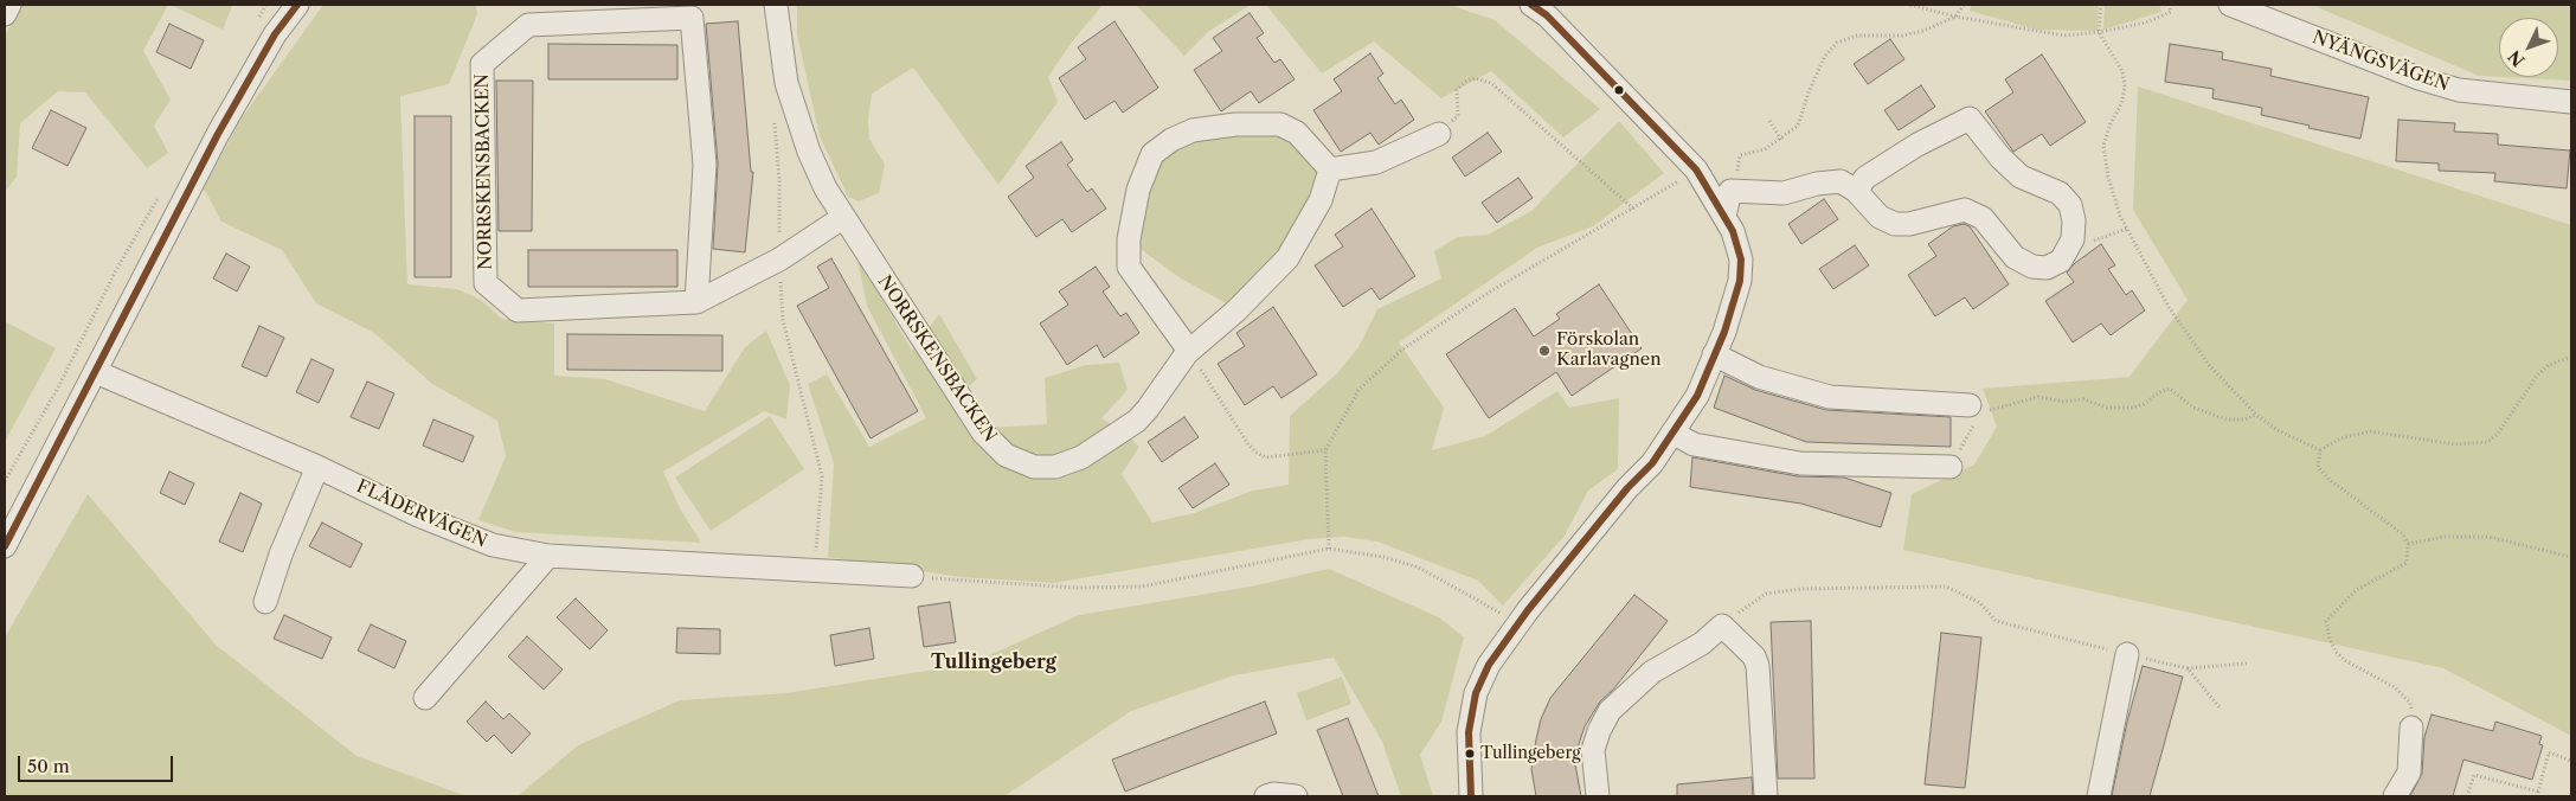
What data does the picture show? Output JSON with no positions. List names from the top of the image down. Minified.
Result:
{"streets":{"street":["NYÄNGSVÄGEN","NORRSKENSBACKEN","FLÄDERVÄGEN"]},"districts":["Tullingeberg"],"places":["Förskolan Karlavagnen","Tullingeberg"],"scale_bar":"50 m","north":"bottom left"}
